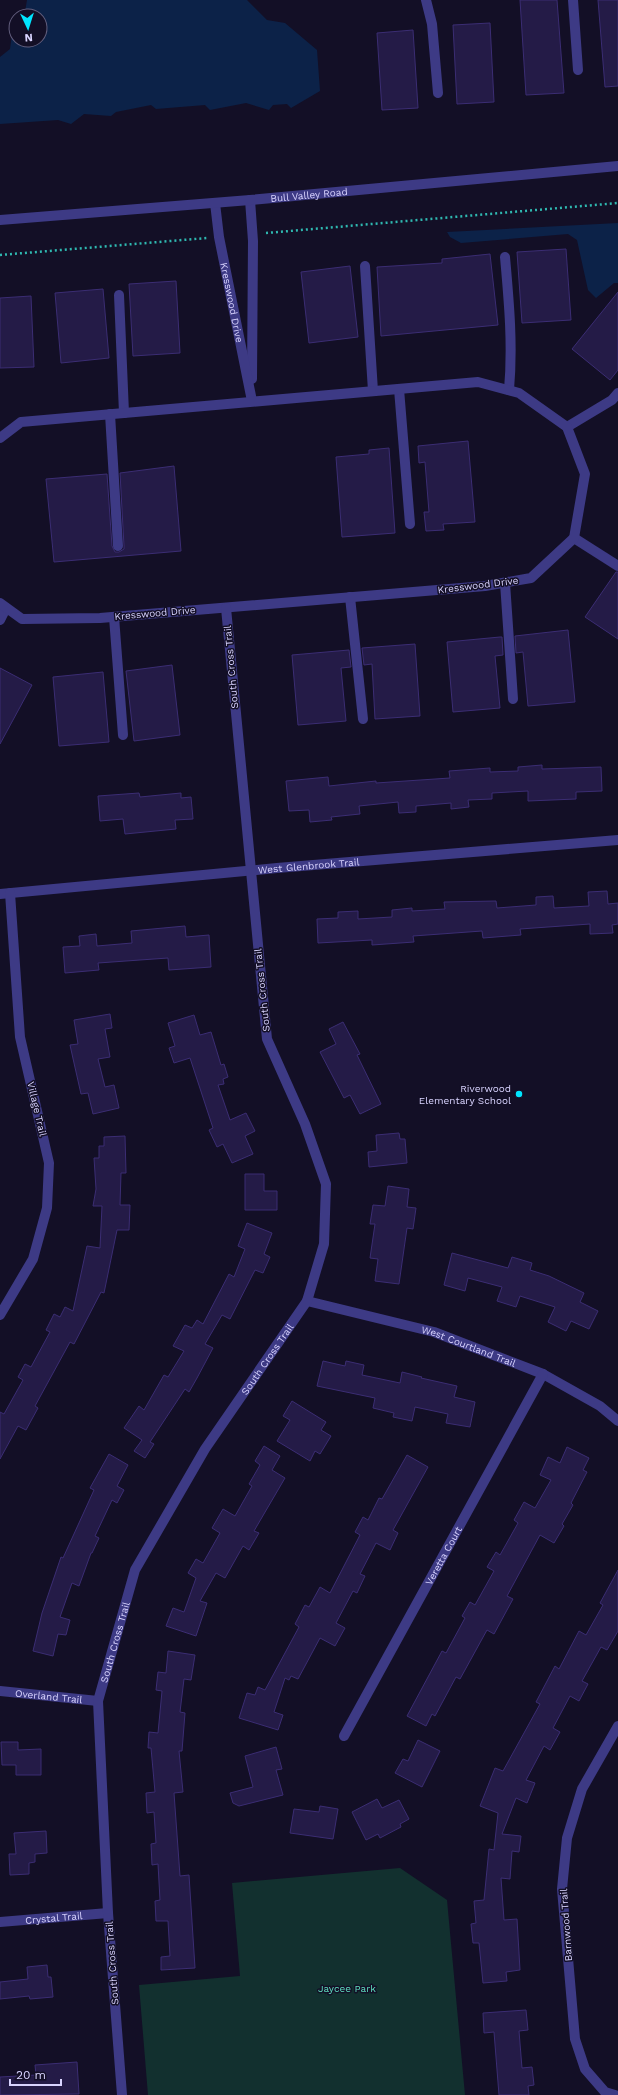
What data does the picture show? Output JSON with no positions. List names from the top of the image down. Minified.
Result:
{"streets":{"street":["Bull Valley Road","Kresswood Drive","South Cross Trail","West Glenbrook Trail","Village Trail","West Courtland Trail","Veretta Court","Overland Trail","Crystal Trail","Barnwood Trail"]},"crossings":[["Bull Valley Road","Kresswood Drive"],["Kresswood Drive","South Cross Trail"],["South Cross Trail","West Glenbrook Trail"],["South Cross Trail","West Courtland Trail"],["South Cross Trail","Overland Trail"],["South Cross Trail","Crystal Trail"],["West Glenbrook Trail","Village Trail"],["West Courtland Trail","Veretta Court"]],"parks":["Jaycee Park"],"places":["Riverwood Elementary School"],"scale_bar":"20 m","north":"bottom"}
